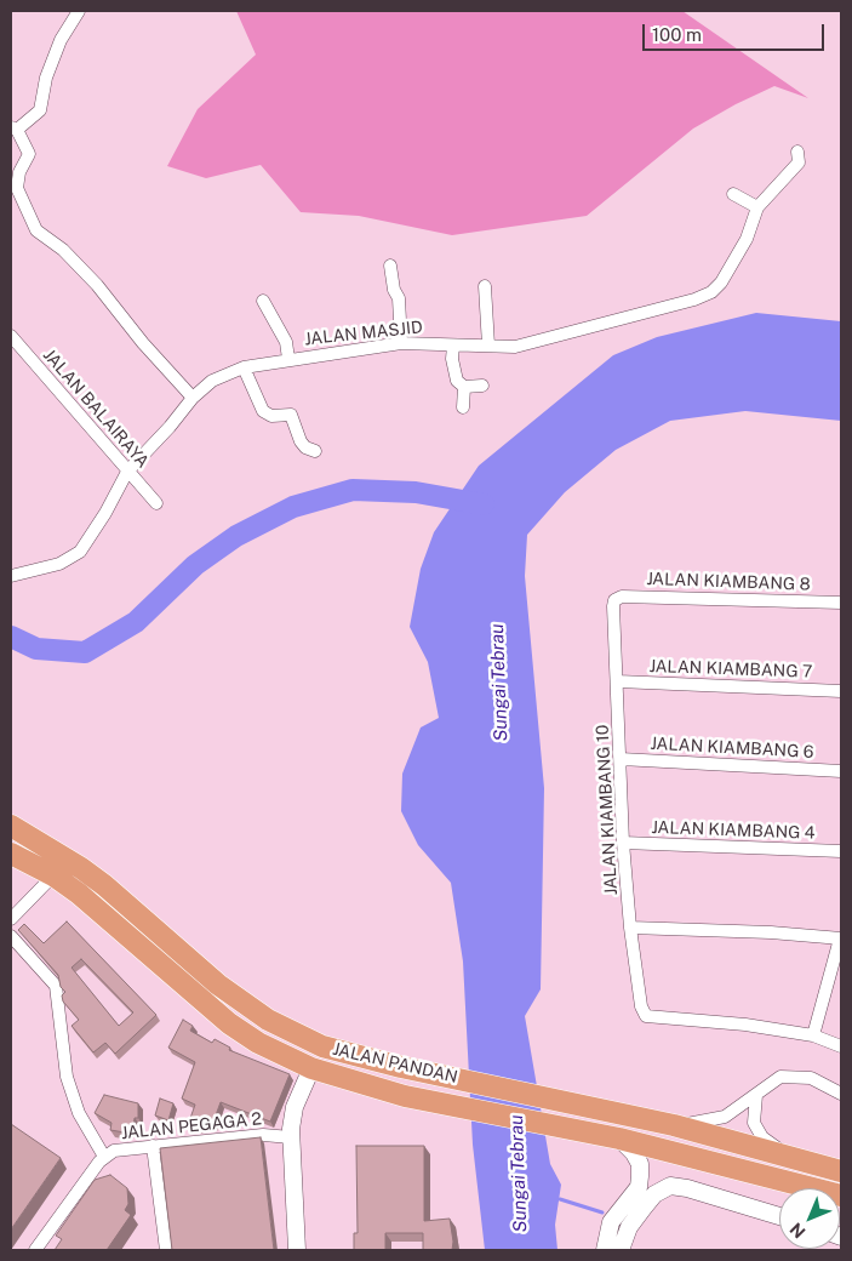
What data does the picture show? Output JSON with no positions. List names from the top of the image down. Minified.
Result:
{"streets":{"highway":["JALAN PANDAN"],"street":["JALAN MASJID","JALAN BALAIRAYA","JALAN KIAMBANG 8","JALAN KIAMBANG 7","JALAN KIAMBANG 6","JALAN KIAMBANG 10","JALAN KIAMBANG 4","JALAN PEGAGA 2"]},"crossings":[["JALAN MASJID","JALAN BALAIRAYA"],["JALAN KIAMBANG 8","JALAN KIAMBANG 10"],["JALAN KIAMBANG 7","JALAN KIAMBANG 10"],["JALAN KIAMBANG 6","JALAN KIAMBANG 10"],["JALAN KIAMBANG 10","JALAN KIAMBANG 4"]],"water":["Sungai Tebrau"],"scale_bar":"100 m","north":"bottom left"}
